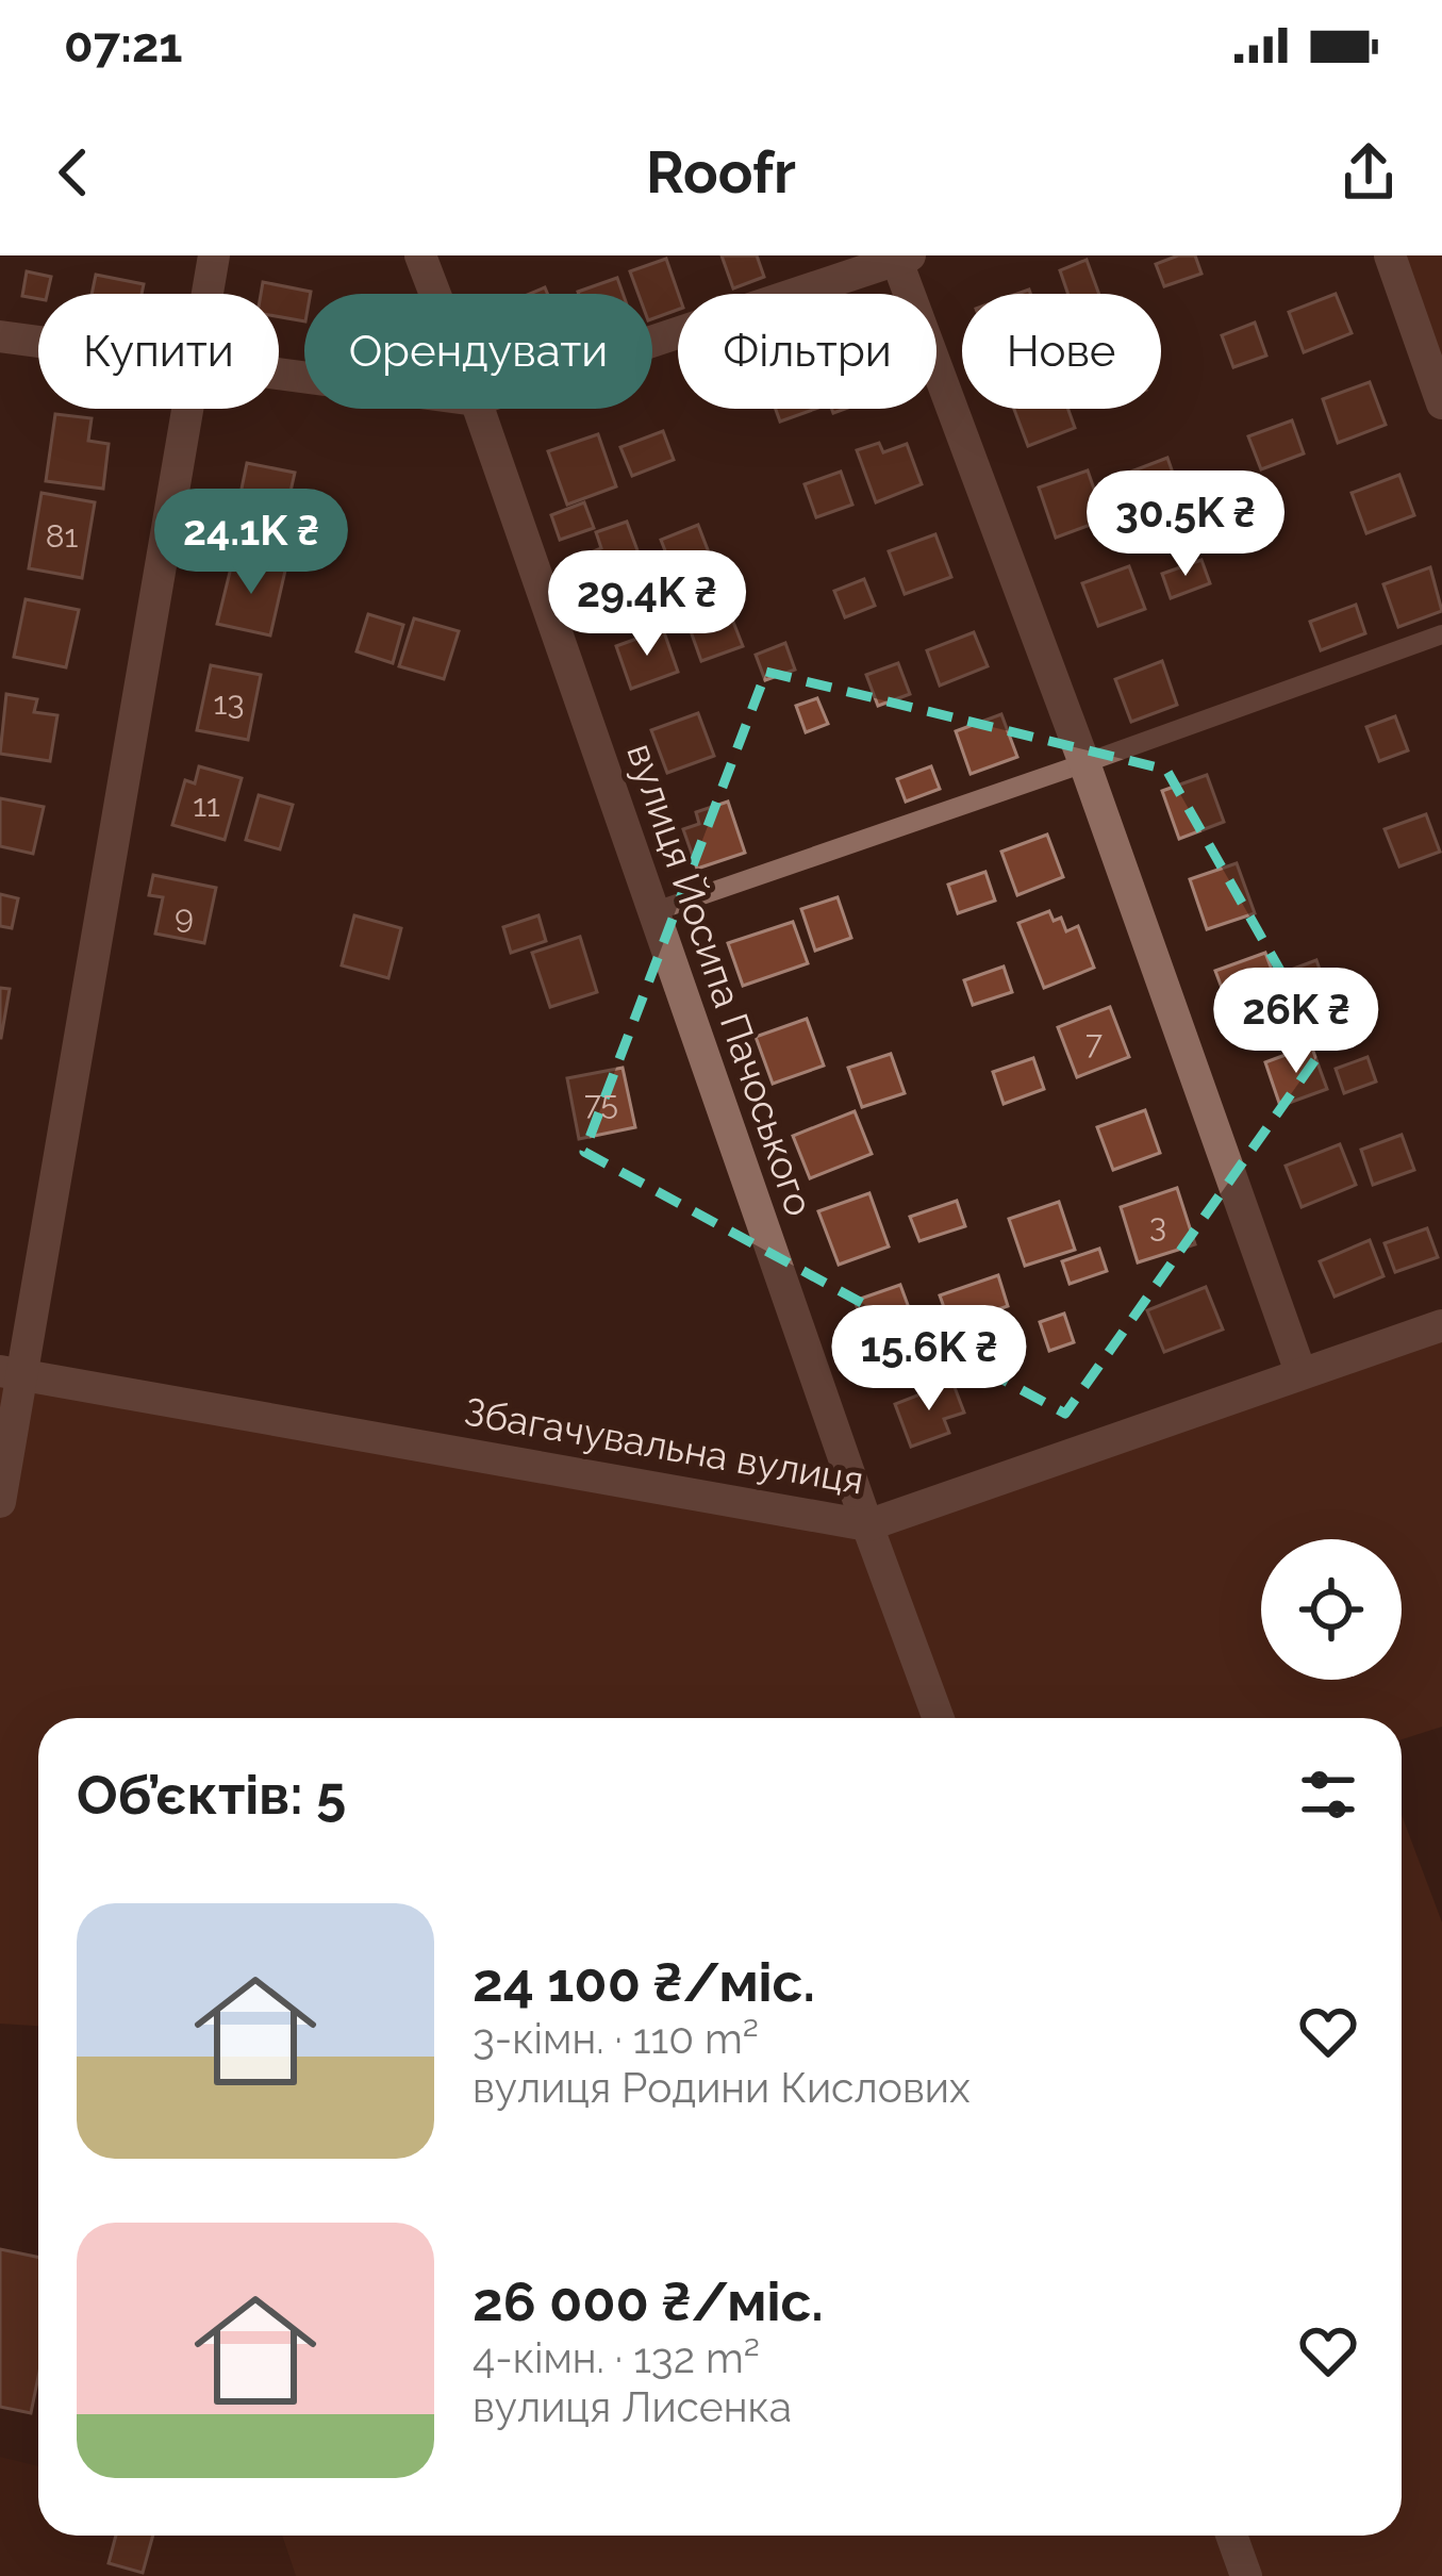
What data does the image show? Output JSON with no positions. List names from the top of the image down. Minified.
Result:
{"streets":{"street":["вулиця Йосипа Пачоського","Збагачувальна вулиця"]},"crossings":[["вулиця Йосипа Пачоського","Збагачувальна вулиця"]],"house_numbers":["81","13","11","9","7","75","3"],"page":{"status":"07:21","header":"Roofr","chip":["Купити","Орендувати","Фільтри","Нове"],"price":["30.5K ₴","24.1K ₴","29.4K ₴","26K ₴","15.6K ₴"],"heading":"Об’єктів: 5","list":[{"name":"24 100 ₴/міс.","note":"3-кімн. · 110 m² · вулиця Родини Кислових"},{"name":"26 000 ₴/міс.","note":"4-кімн. · 132 m² · вулиця Лисенка"}]}}
